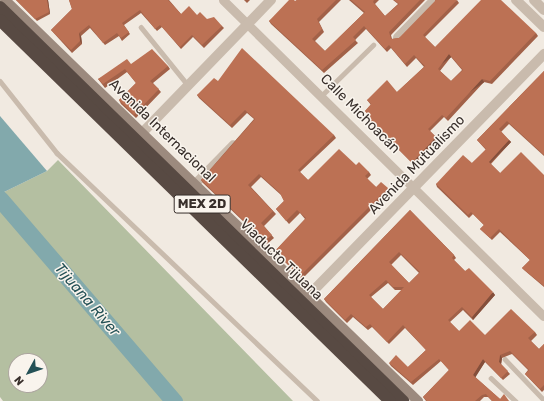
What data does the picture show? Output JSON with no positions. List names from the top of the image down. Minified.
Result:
{"streets":{"highway":["MEX 2D","Viaducto Tijuana"],"main road":["Avenida Internacional"],"street":["Calle Michoacán","Avenida Mutualismo"]},"crossings":[["Calle Michoacán","Avenida Mutualismo"],["Avenida Internacional","Avenida Mutualismo"]],"water":["Tijuana River"],"north":"bottom left"}
